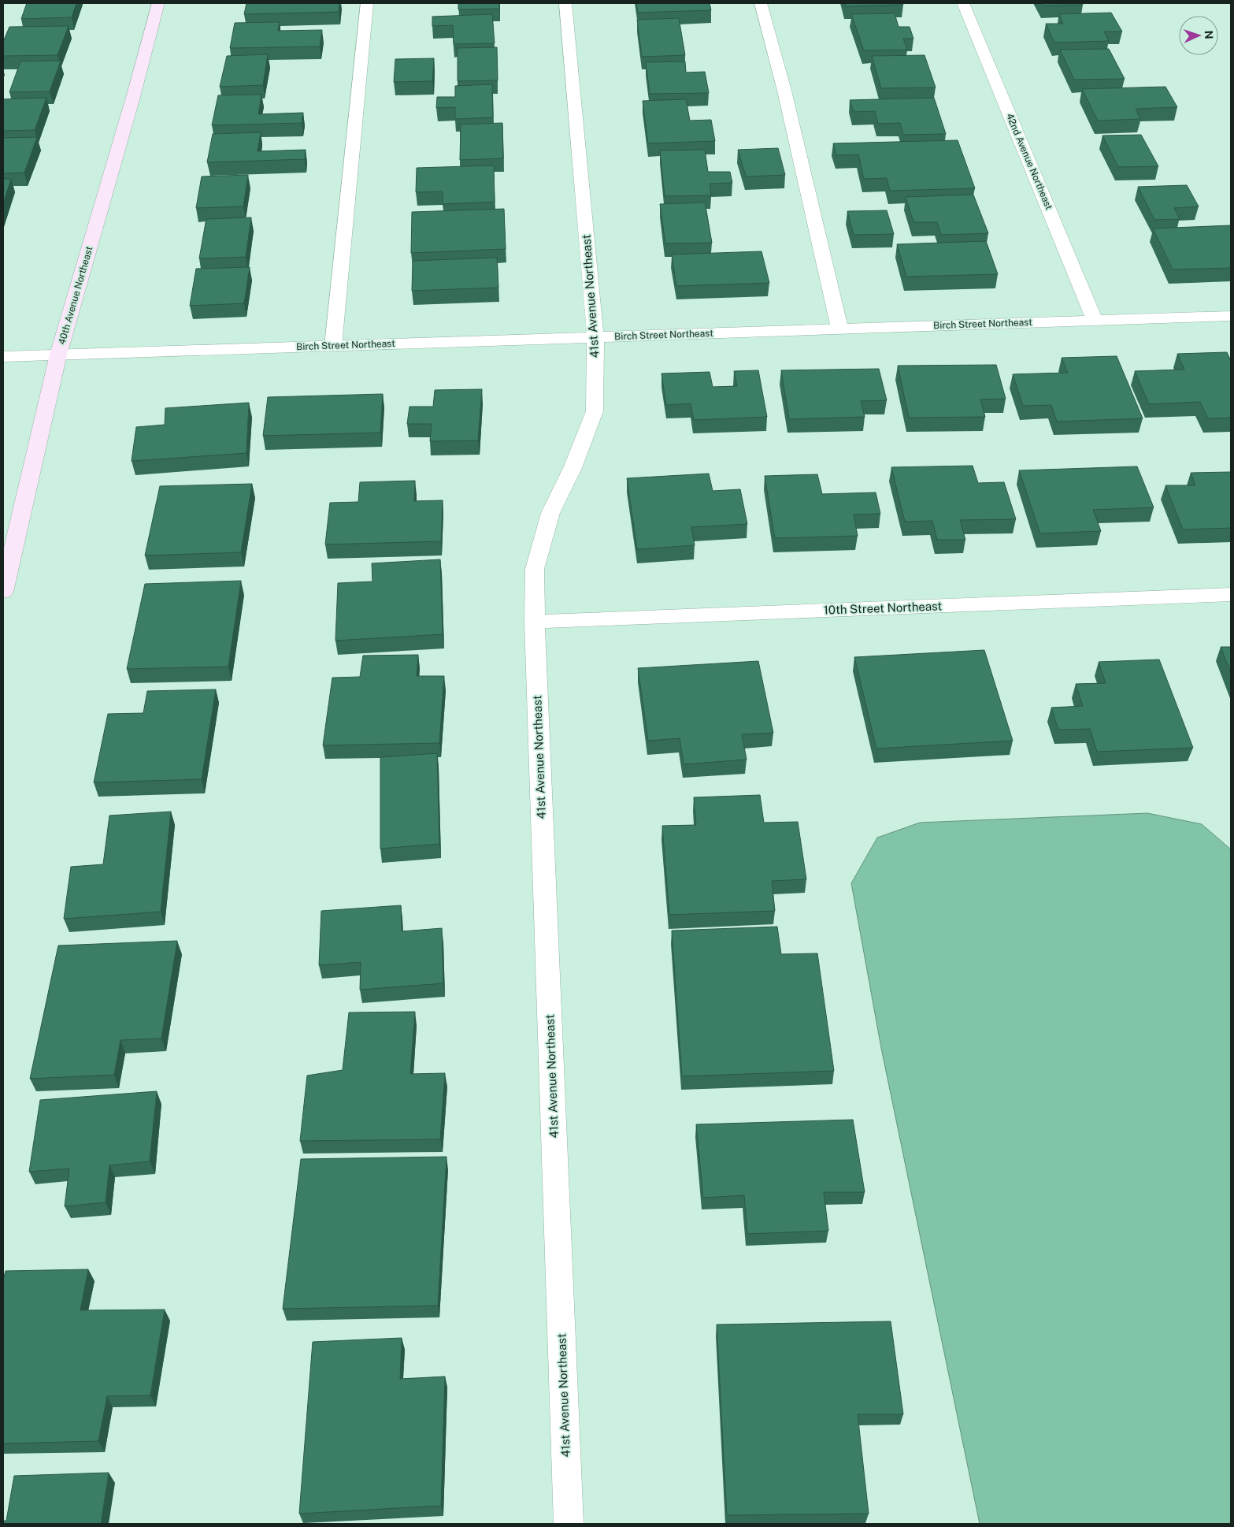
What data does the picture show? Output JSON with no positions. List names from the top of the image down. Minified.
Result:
{"streets":{"street":["42nd Avenue Northeast","40th Avenue Northeast","41st Avenue Northeast","Birch Street Northeast","10th Street Northeast"]},"crossings":[["42nd Avenue Northeast","Birch Street Northeast"],["40th Avenue Northeast","Birch Street Northeast"],["41st Avenue Northeast","Birch Street Northeast"],["41st Avenue Northeast","10th Street Northeast"]],"north":"right"}
